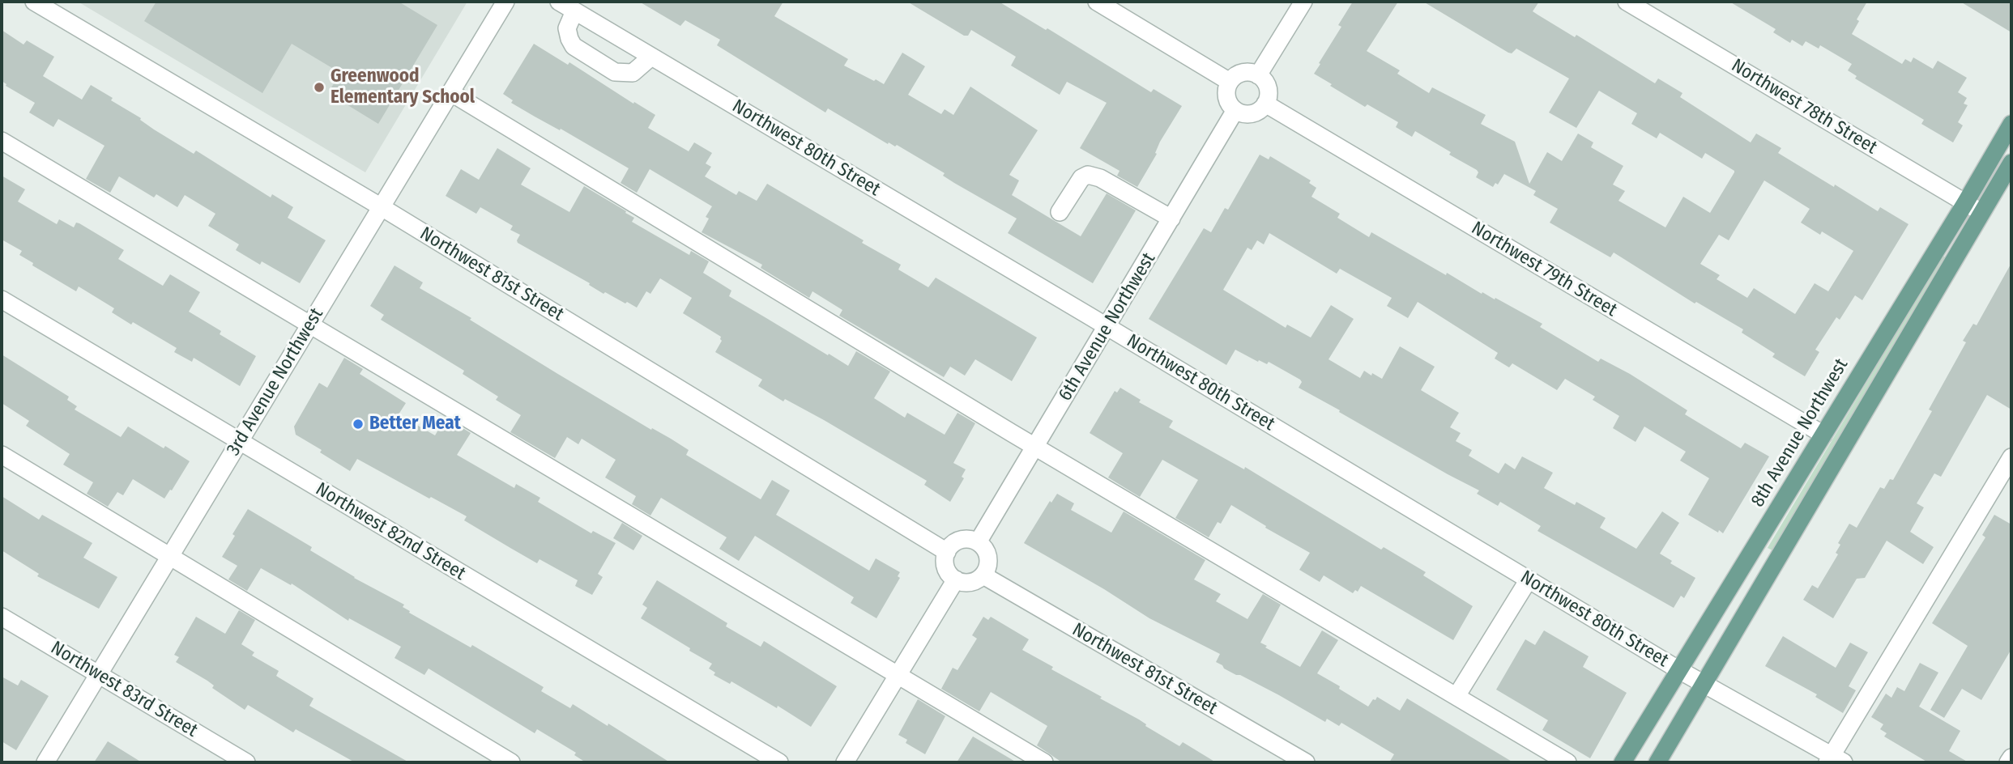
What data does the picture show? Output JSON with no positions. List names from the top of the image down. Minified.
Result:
{"streets":{"main road":["8th Avenue Northwest"],"street":["Northwest 78th Street","Northwest 80th Street","Northwest 79th Street","Northwest 81st Street","6th Avenue Northwest","3rd Avenue Northwest","Northwest 82nd Street","Northwest 83rd Street"]},"crossings":[["Northwest 78th Street","8th Avenue Northwest"],["Northwest 80th Street","6th Avenue Northwest"],["Northwest 80th Street","8th Avenue Northwest"],["Northwest 79th Street","6th Avenue Northwest"],["Northwest 79th Street","8th Avenue Northwest"],["Northwest 81st Street","6th Avenue Northwest"],["Northwest 81st Street","3rd Avenue Northwest"],["3rd Avenue Northwest","Northwest 82nd Street"],["3rd Avenue Northwest","Northwest 83rd Street"]],"places":["Greenwood Elementary School","Better Meat"]}
